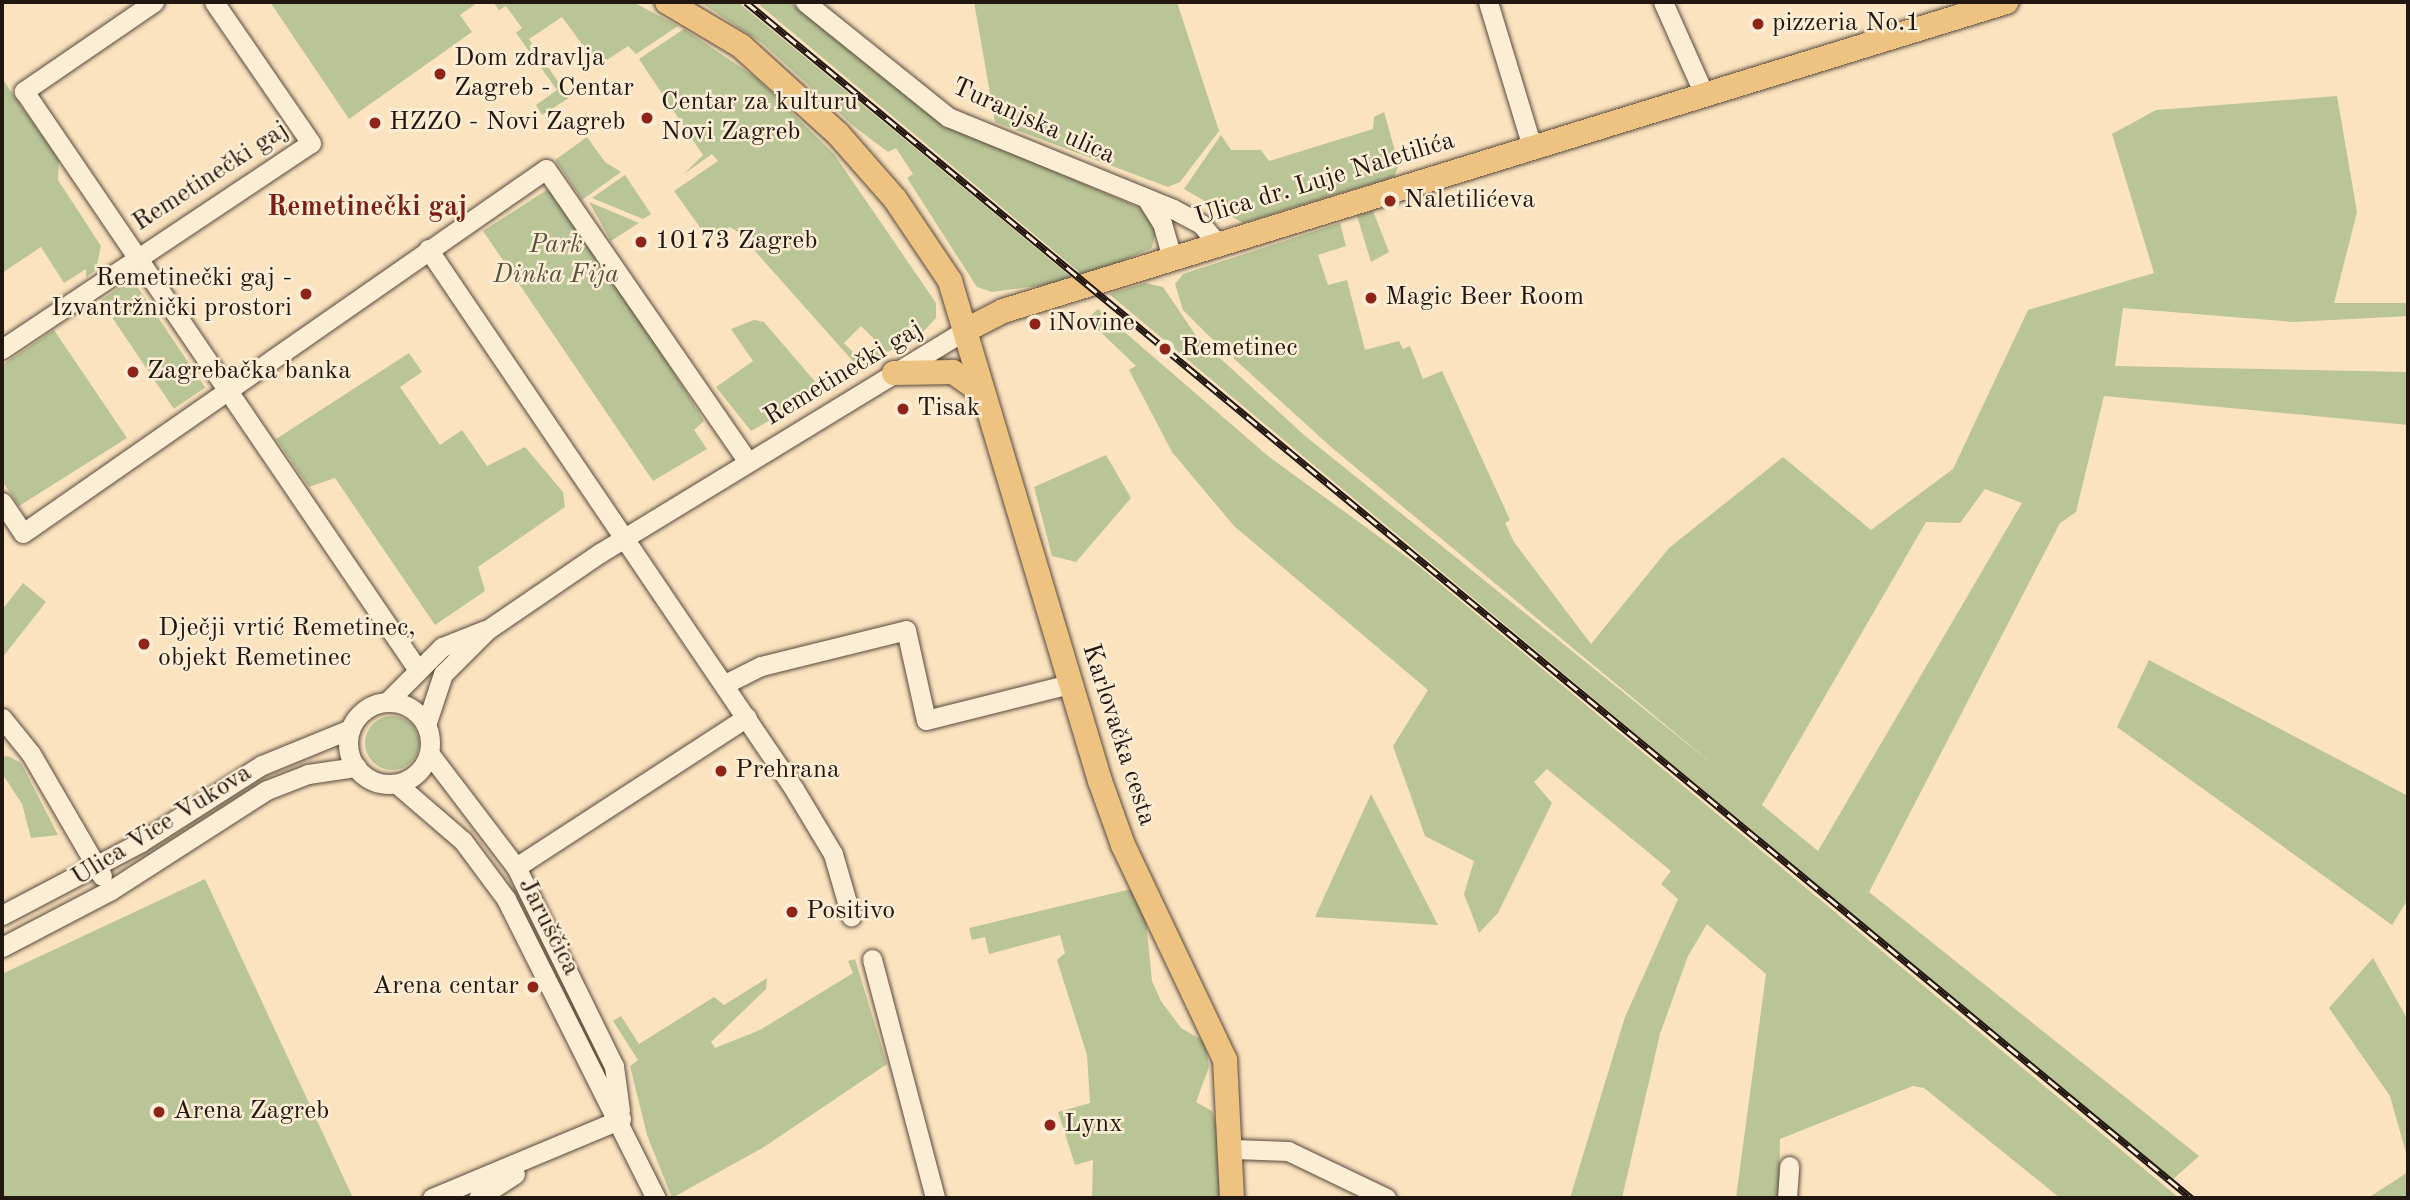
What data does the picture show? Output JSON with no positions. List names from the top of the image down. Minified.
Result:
{"streets":{"main road":["Ulica dr. Luje Naletilića","Karlovačka cesta"],"street":["Turanjska ulica","Remetinečki gaj","Ulica Vice Vukova","Jaruščica"]},"crossings":[["Turanjska ulica","Ulica dr. Luje Naletilića"],["Remetinečki gaj","Ulica dr. Luje Naletilića"],["Remetinečki gaj","Karlovačka cesta"],["Remetinečki gaj","Ulica Vice Vukova"],["Remetinečki gaj","Jaruščica"],["Ulica dr. Luje Naletilića","Karlovačka cesta"],["Ulica Vice Vukova","Jaruščica"]],"districts":["Remetinečki gaj"],"parks":["Park Dinka Fija"],"places":["pizzeria No.1","Dom zdravlja Zagreb - Centar","Centar za kulturu Novi Zagreb","HZZO - Novi Zagreb","Naletilićeva","10173 Zagreb","Remetinečki gaj - Izvantržnički prostori","Magic Beer Room","iNovine","Remetinec","Zagrebačka banka","Tisak","Dječji vrtić Remetinec, objekt Remetinec","Prehrana","Positivo","Arena centar","Arena Zagreb","Lynx"]}
